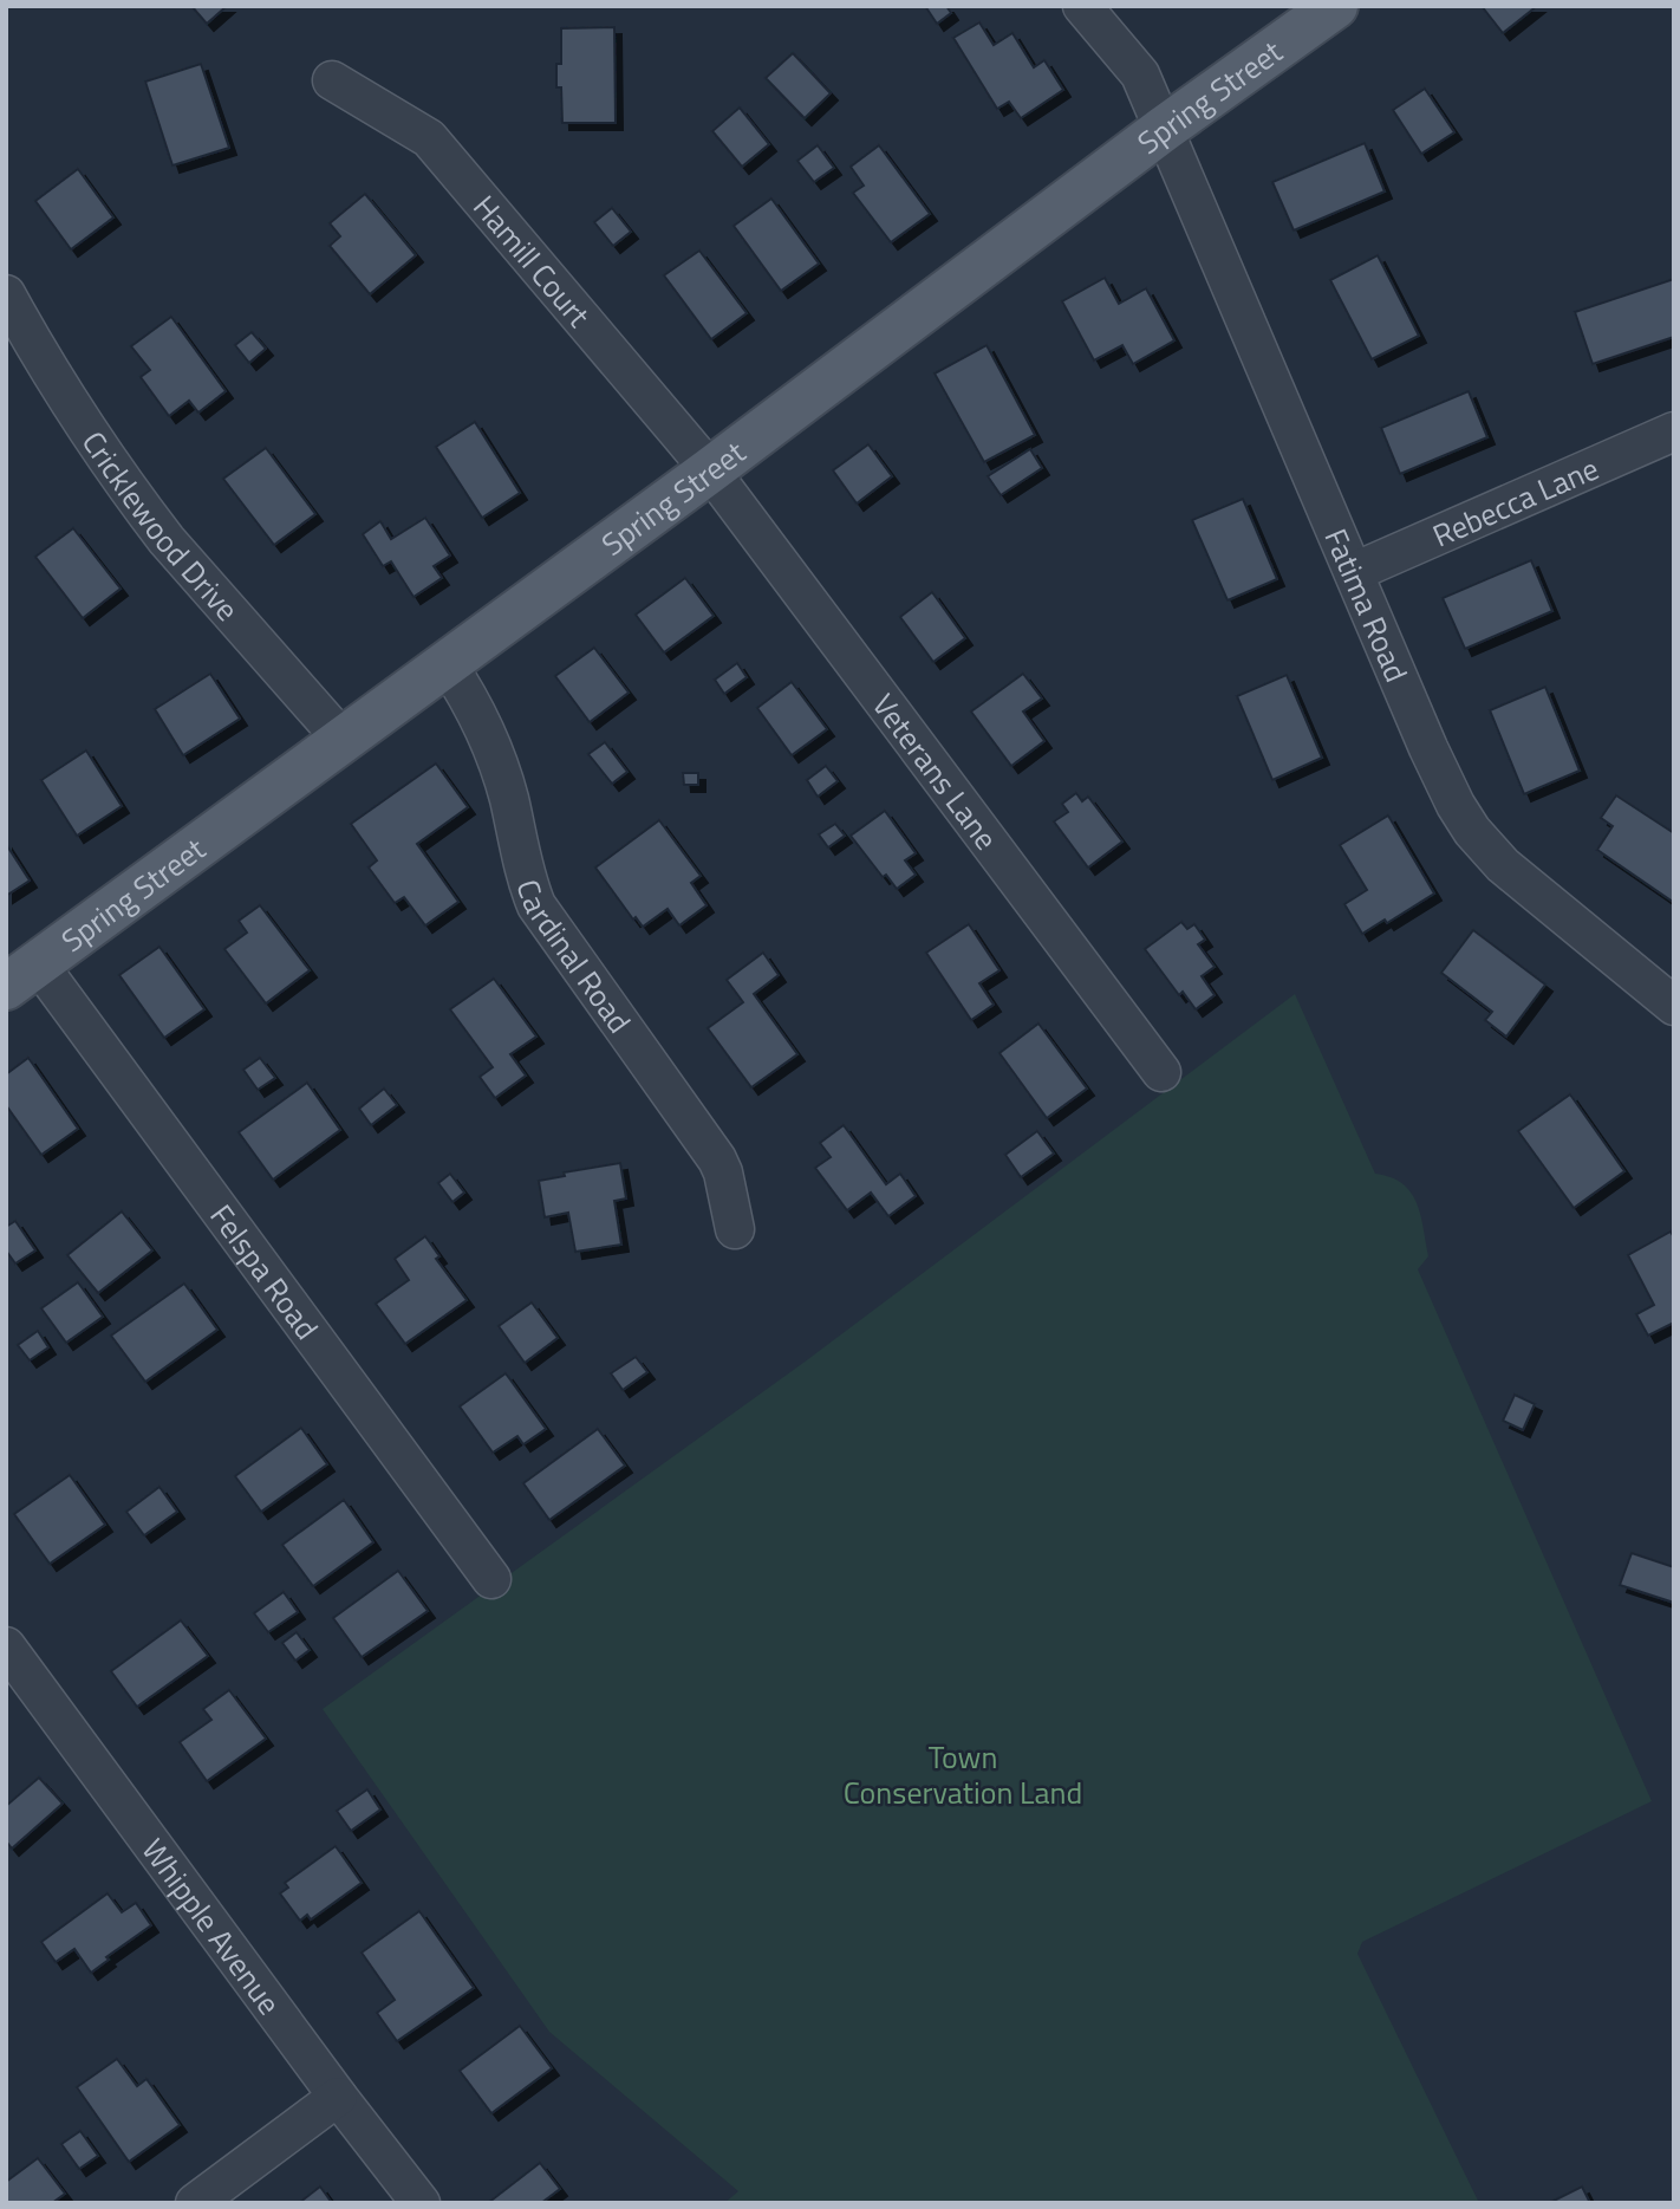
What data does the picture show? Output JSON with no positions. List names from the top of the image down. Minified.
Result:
{"streets":{"main road":["Spring Street"],"street":["Hamill Court","Rebecca Lane","Cricklewood Drive","Fatima Road","Veterans Lane","Cardinal Road","Felspa Road","Whipple Avenue"]},"crossings":[["Spring Street","Hamill Court"],["Spring Street","Cricklewood Drive"],["Spring Street","Fatima Road"],["Spring Street","Veterans Lane"],["Spring Street","Cardinal Road"],["Spring Street","Felspa Road"],["Hamill Court","Veterans Lane"],["Rebecca Lane","Fatima Road"]],"parks":["Town Conservation Land"]}
